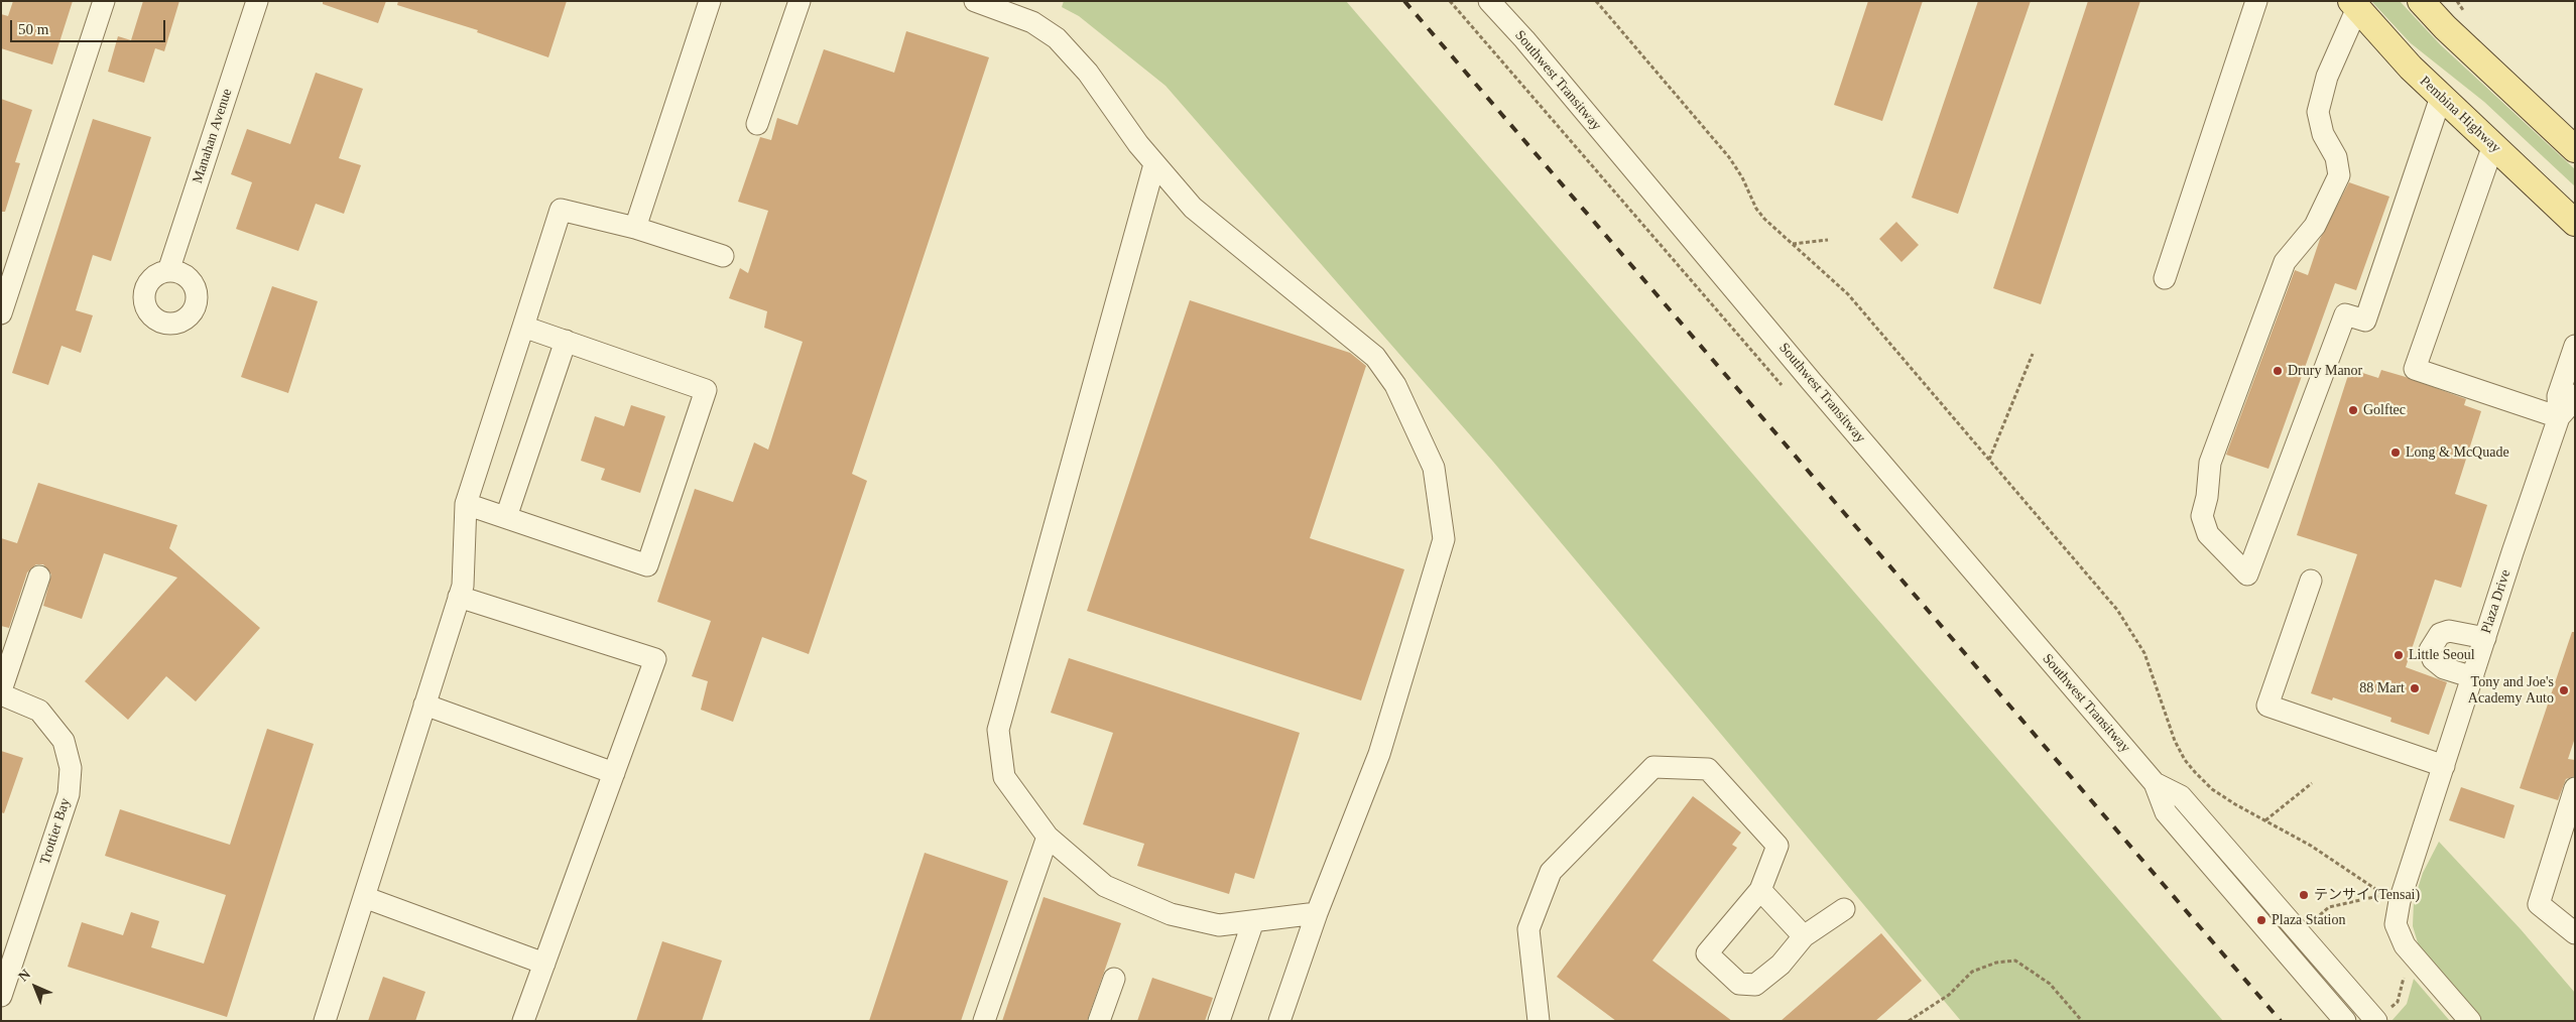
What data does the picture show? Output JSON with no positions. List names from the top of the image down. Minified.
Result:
{"streets":{"main road":["Pembina Highway"],"street":["Southwest Transitway","Manahan Avenue","Plaza Drive","Trottier Bay"]},"places":["Drury Manor","Golftec","Long & McQuade","Little Seoul","88 Mart","Tony and Joe's Academy Auto","テンサイ (Tensai)","Plaza Station"],"scale_bar":"50 m","north":"top left"}
